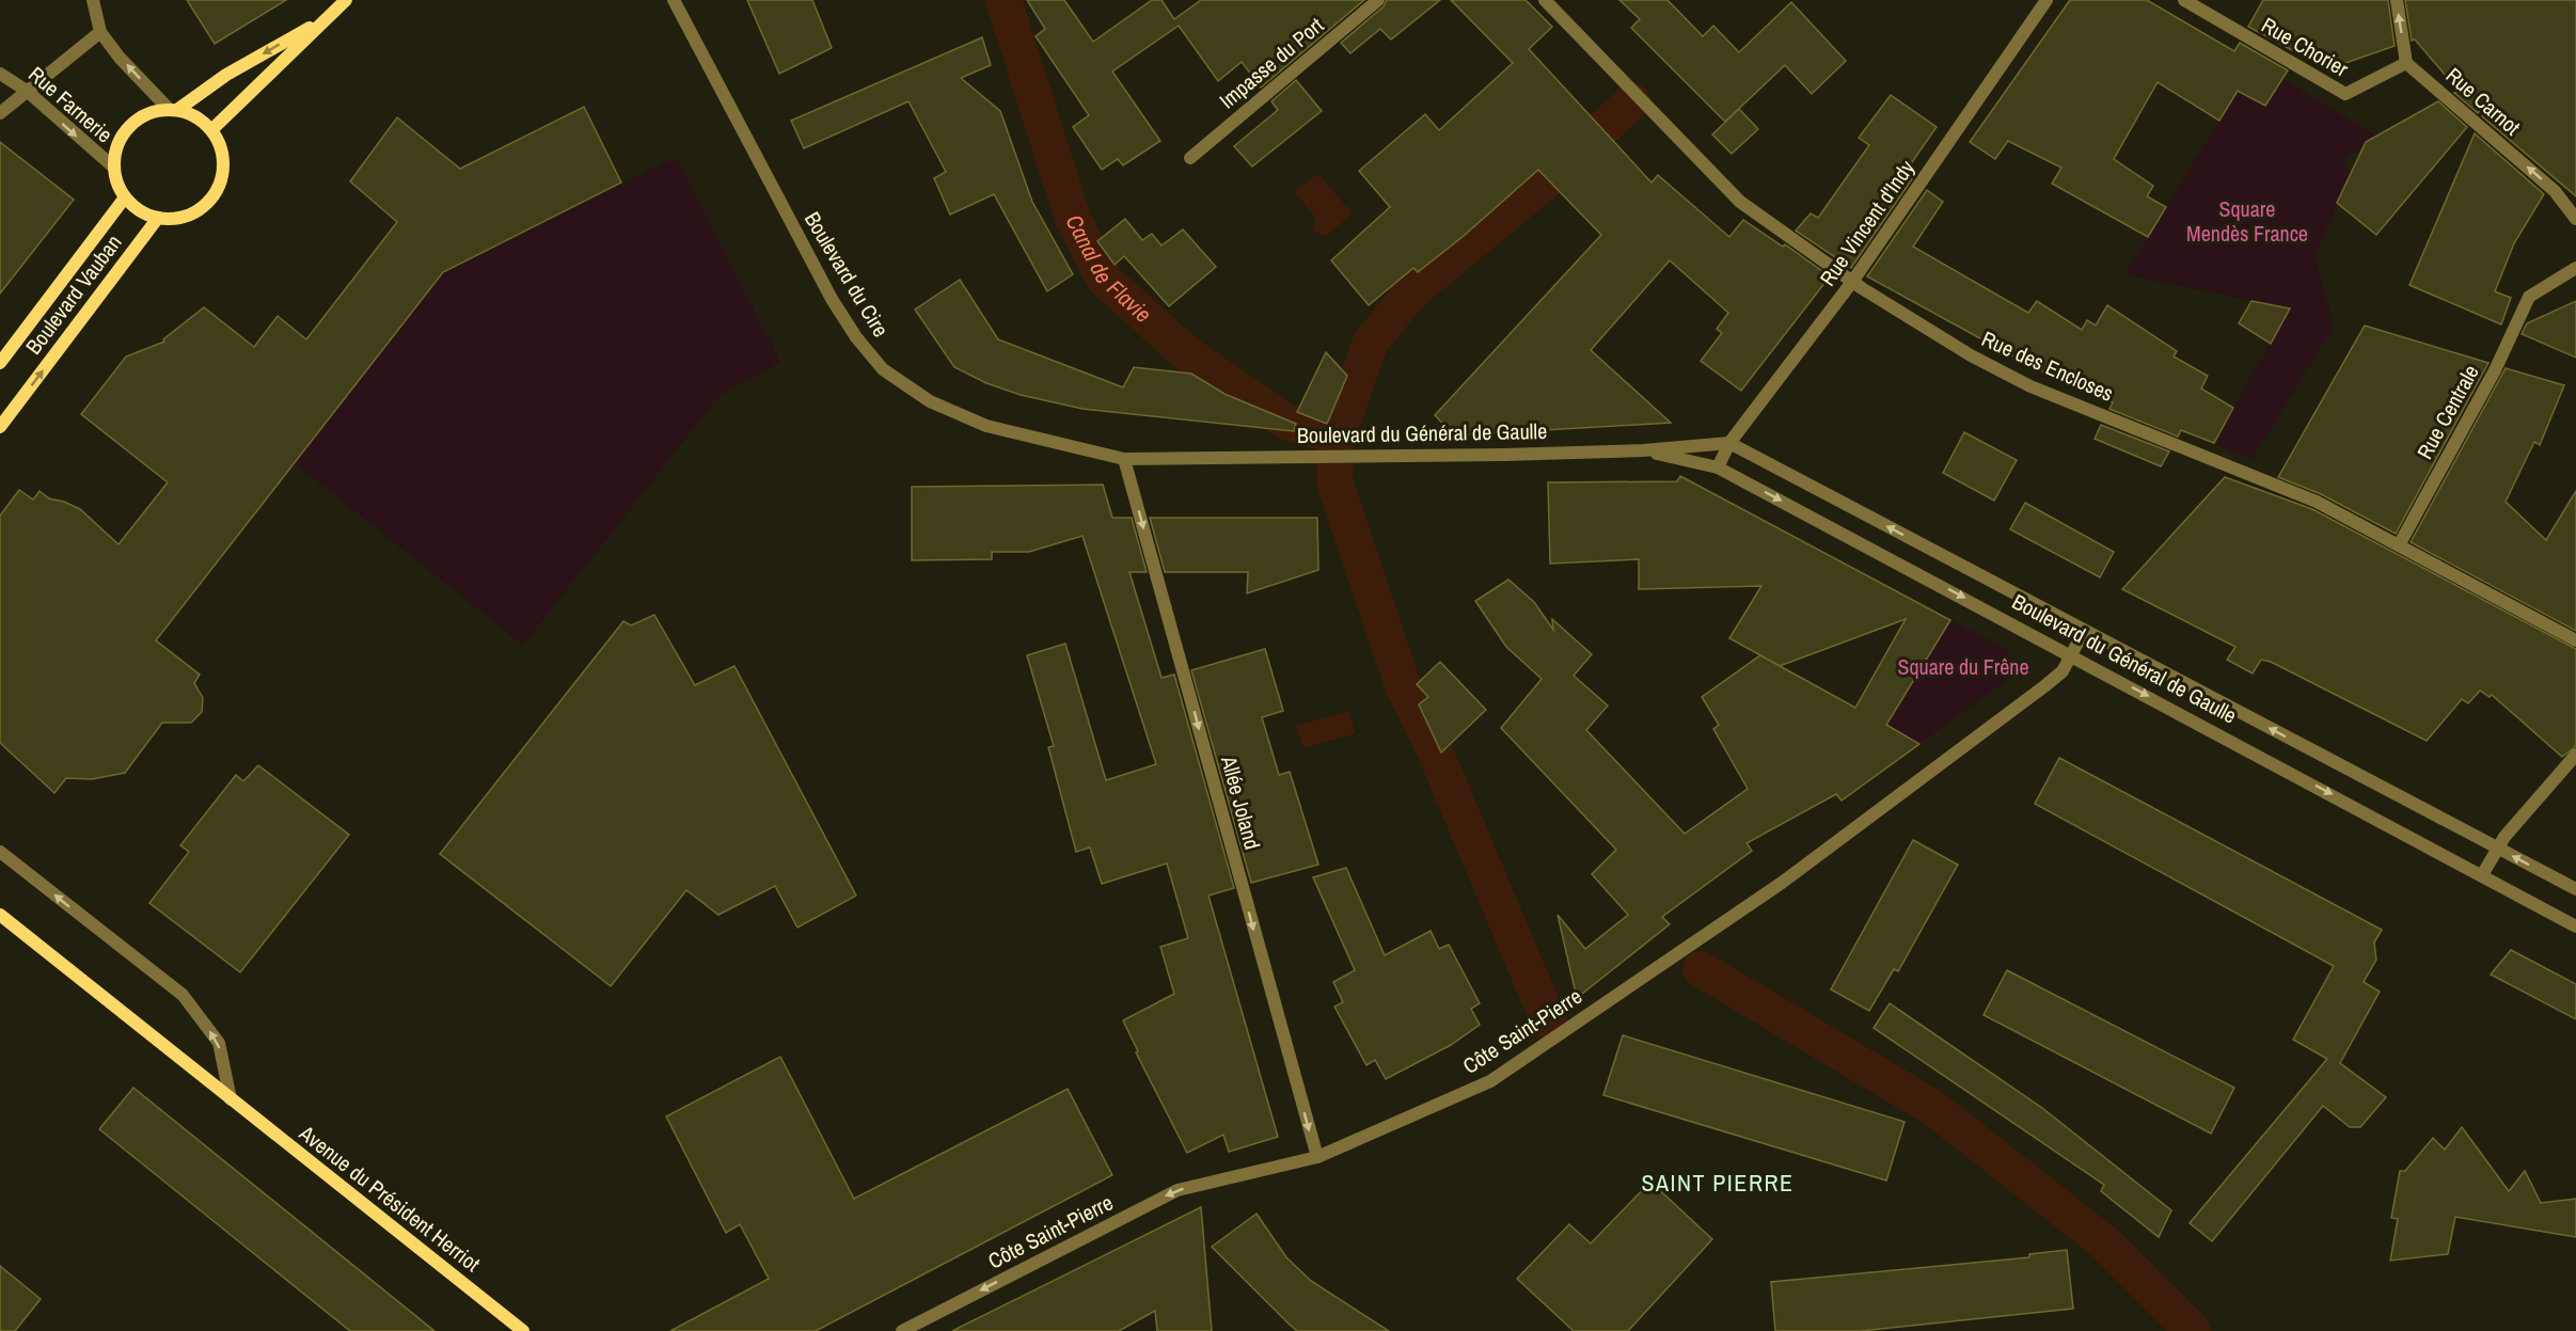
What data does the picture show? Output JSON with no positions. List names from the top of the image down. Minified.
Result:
{"streets":{"main road":["Boulevard Vauban","Avenue du Président Herriot"],"street":["Rue Chorier","Impasse du Port","Rue Carnot","Rue Farnerie","Rue Vincent d'Indy","Boulevard du Cire","Rue des Encloses","Rue Centrale","Boulevard du Général de Gaulle","Allée Joland","Côte Saint-Pierre"]},"crossings":[["Rue Chorier","Rue Carnot"],["Rue Farnerie","Boulevard Vauban"],["Rue Vincent d'Indy","Rue des Encloses"],["Rue Vincent d'Indy","Boulevard du Général de Gaulle"],["Boulevard du Cire","Boulevard du Général de Gaulle"],["Boulevard du Cire","Allée Joland"],["Rue des Encloses","Rue Centrale"],["Boulevard du Général de Gaulle","Côte Saint-Pierre"],["Allée Joland","Côte Saint-Pierre"]],"one_way":["Rue Carnot","Allée Joland"],"districts":["SAINT PIERRE"],"water":["Canal de Flavie"],"parks":["Square Mendès France","Square du Frêne"]}
